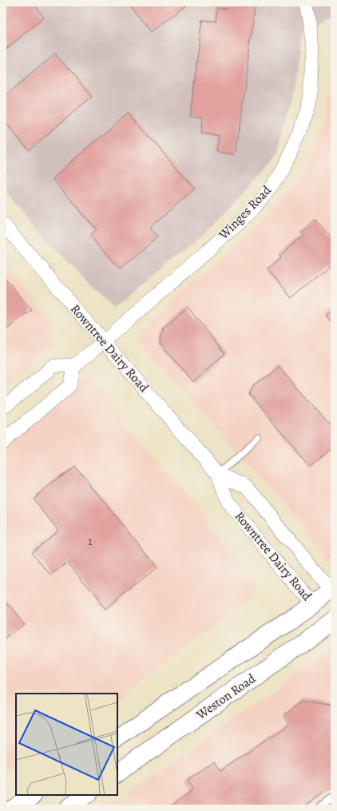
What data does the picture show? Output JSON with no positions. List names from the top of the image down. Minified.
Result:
{"streets":{"main road":["Weston Road"],"street":["Winges Road","Rowntree Dairy Road"]},"crossings":[["Winges Road","Rowntree Dairy Road"],["Rowntree Dairy Road","Weston Road"]],"house_numbers":["1"]}
